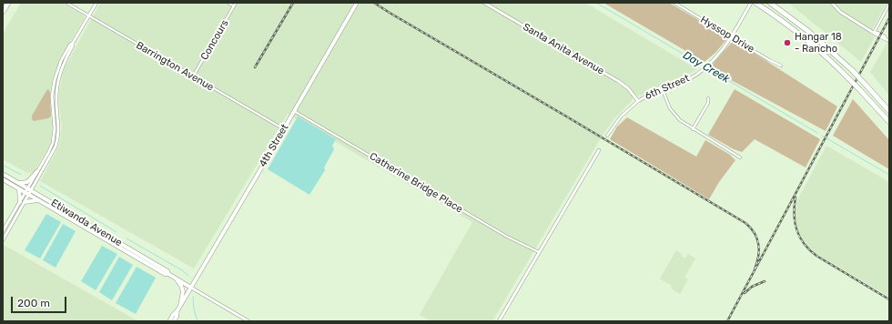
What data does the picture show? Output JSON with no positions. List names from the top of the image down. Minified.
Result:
{"streets":{"main road":["Santa Anita Avenue","6th Street","4th Street","Etiwanda Avenue"],"street":["Hyssop Drive","Concours","Barrington Avenue","Catherine Bridge Place"]},"crossings":[["Hyssop Drive","6th Street"],["Concours","Barrington Avenue"],["Santa Anita Avenue","6th Street"],["Barrington Avenue","4th Street"],["4th Street","Catherine Bridge Place"],["4th Street","Etiwanda Avenue"]],"water":["Day Creek"],"places":["Hangar 18 - Rancho"],"scale_bar":"200 m"}
